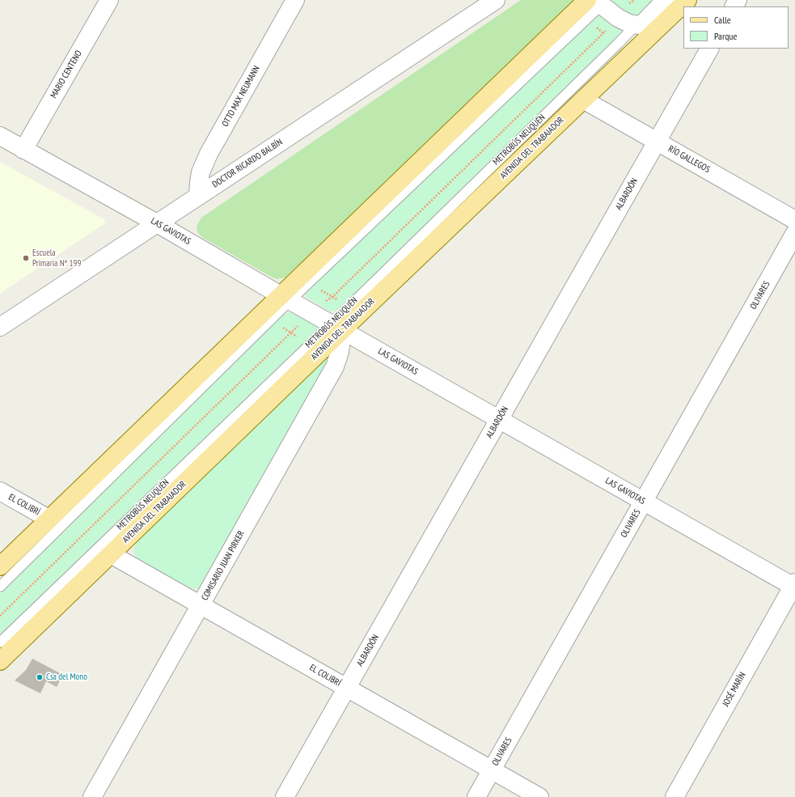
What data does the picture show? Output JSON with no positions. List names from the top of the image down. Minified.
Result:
{"streets":{"main road":["AVENIDA DEL TRABAJADOR"],"street":["MARIO CENTENO","OTTO MAX NEUMANN","RÍO GALLEGOS","DOCTOR RICARDO BALBÍN","ALBARDÓN","LAS GAVIOTAS","OLIVARES","EL COLIBRÍ","COMISARIO JUAN PIRKER","JOSÉ MARÍN"],"lane":["METROBÚS NEUQUÉN"]},"crossings":[["MARIO CENTENO","LAS GAVIOTAS"],["OTTO MAX NEUMANN","DOCTOR RICARDO BALBÍN"],["METROBÚS NEUQUÉN","AVENIDA DEL TRABAJADOR"],["METROBÚS NEUQUÉN","LAS GAVIOTAS"],["METROBÚS NEUQUÉN","COMISARIO JUAN PIRKER"],["AVENIDA DEL TRABAJADOR","RÍO GALLEGOS"],["AVENIDA DEL TRABAJADOR","LAS GAVIOTAS"],["AVENIDA DEL TRABAJADOR","EL COLIBRÍ"],["AVENIDA DEL TRABAJADOR","COMISARIO JUAN PIRKER"],["RÍO GALLEGOS","ALBARDÓN"],["DOCTOR RICARDO BALBÍN","LAS GAVIOTAS"],["ALBARDÓN","LAS GAVIOTAS"],["ALBARDÓN","EL COLIBRÍ"],["LAS GAVIOTAS","OLIVARES"],["LAS GAVIOTAS","COMISARIO JUAN PIRKER"],["LAS GAVIOTAS","JOSÉ MARÍN"],["OLIVARES","EL COLIBRÍ"],["EL COLIBRÍ","COMISARIO JUAN PIRKER"]],"places":["Escuela Primaria Nº 199","Csa del Mono"],"legend":["Calle","Parque"]}
